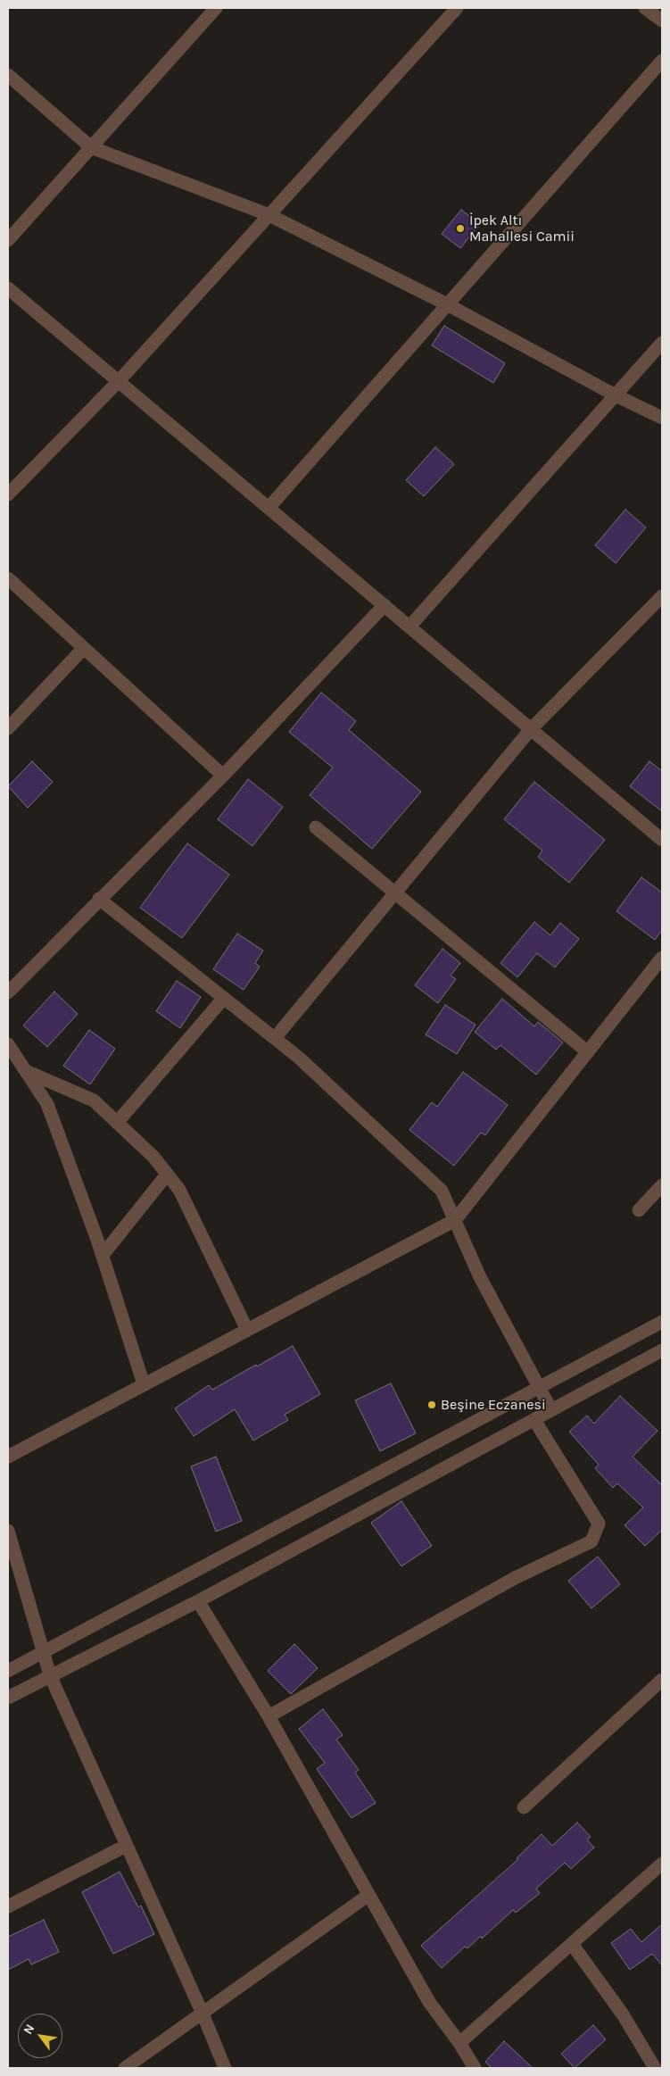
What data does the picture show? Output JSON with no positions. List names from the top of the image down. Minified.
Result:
{"places":["İpek Altı Mahallesi Camii","Beşine Eczanesi"],"north":"top left"}
